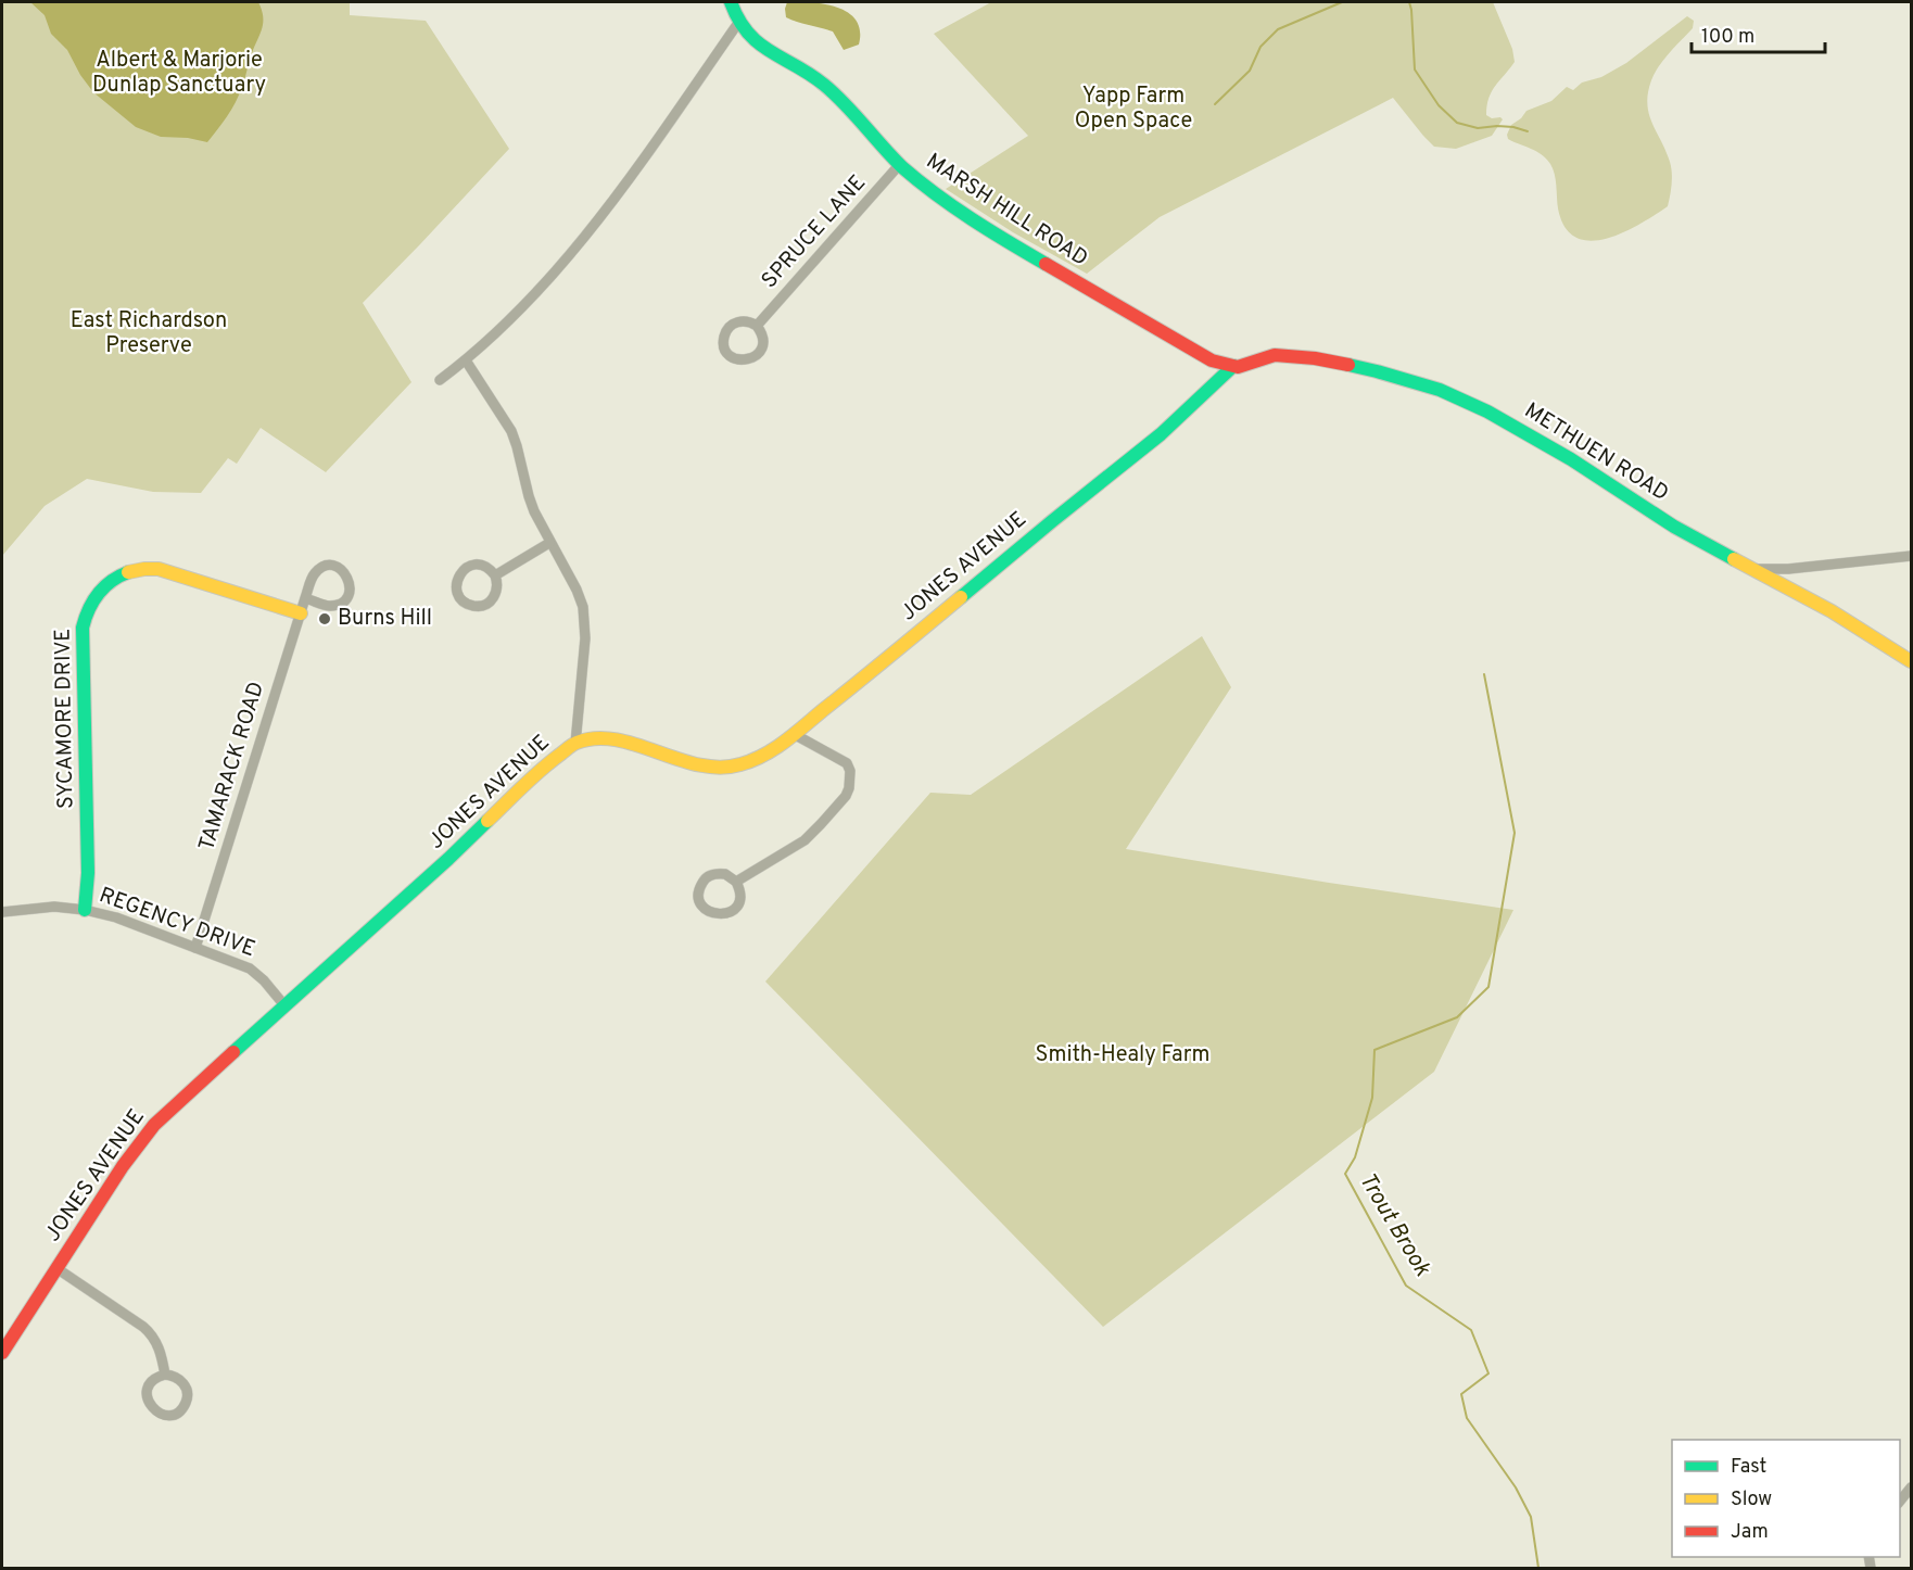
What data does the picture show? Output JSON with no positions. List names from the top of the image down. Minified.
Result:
{"streets":{"street":["MARSH HILL ROAD","SPRUCE LANE","METHUEN ROAD","JONES AVENUE","SYCAMORE DRIVE","TAMARACK ROAD","REGENCY DRIVE"]},"crossings":[["MARSH HILL ROAD","SPRUCE LANE"],["MARSH HILL ROAD","METHUEN ROAD"],["MARSH HILL ROAD","JONES AVENUE"],["METHUEN ROAD","JONES AVENUE"],["JONES AVENUE","REGENCY DRIVE"],["SYCAMORE DRIVE","TAMARACK ROAD"],["SYCAMORE DRIVE","REGENCY DRIVE"],["TAMARACK ROAD","REGENCY DRIVE"]],"water":["Trout Brook"],"parks":["Albert & Marjorie Dunlap Sanctuary","Yapp Farm Open Space","East Richardson Preserve","Smith-Healy Farm"],"places":["Burns Hill"],"legend":["Fast","Slow","Jam"],"scale_bar":"100 m"}
